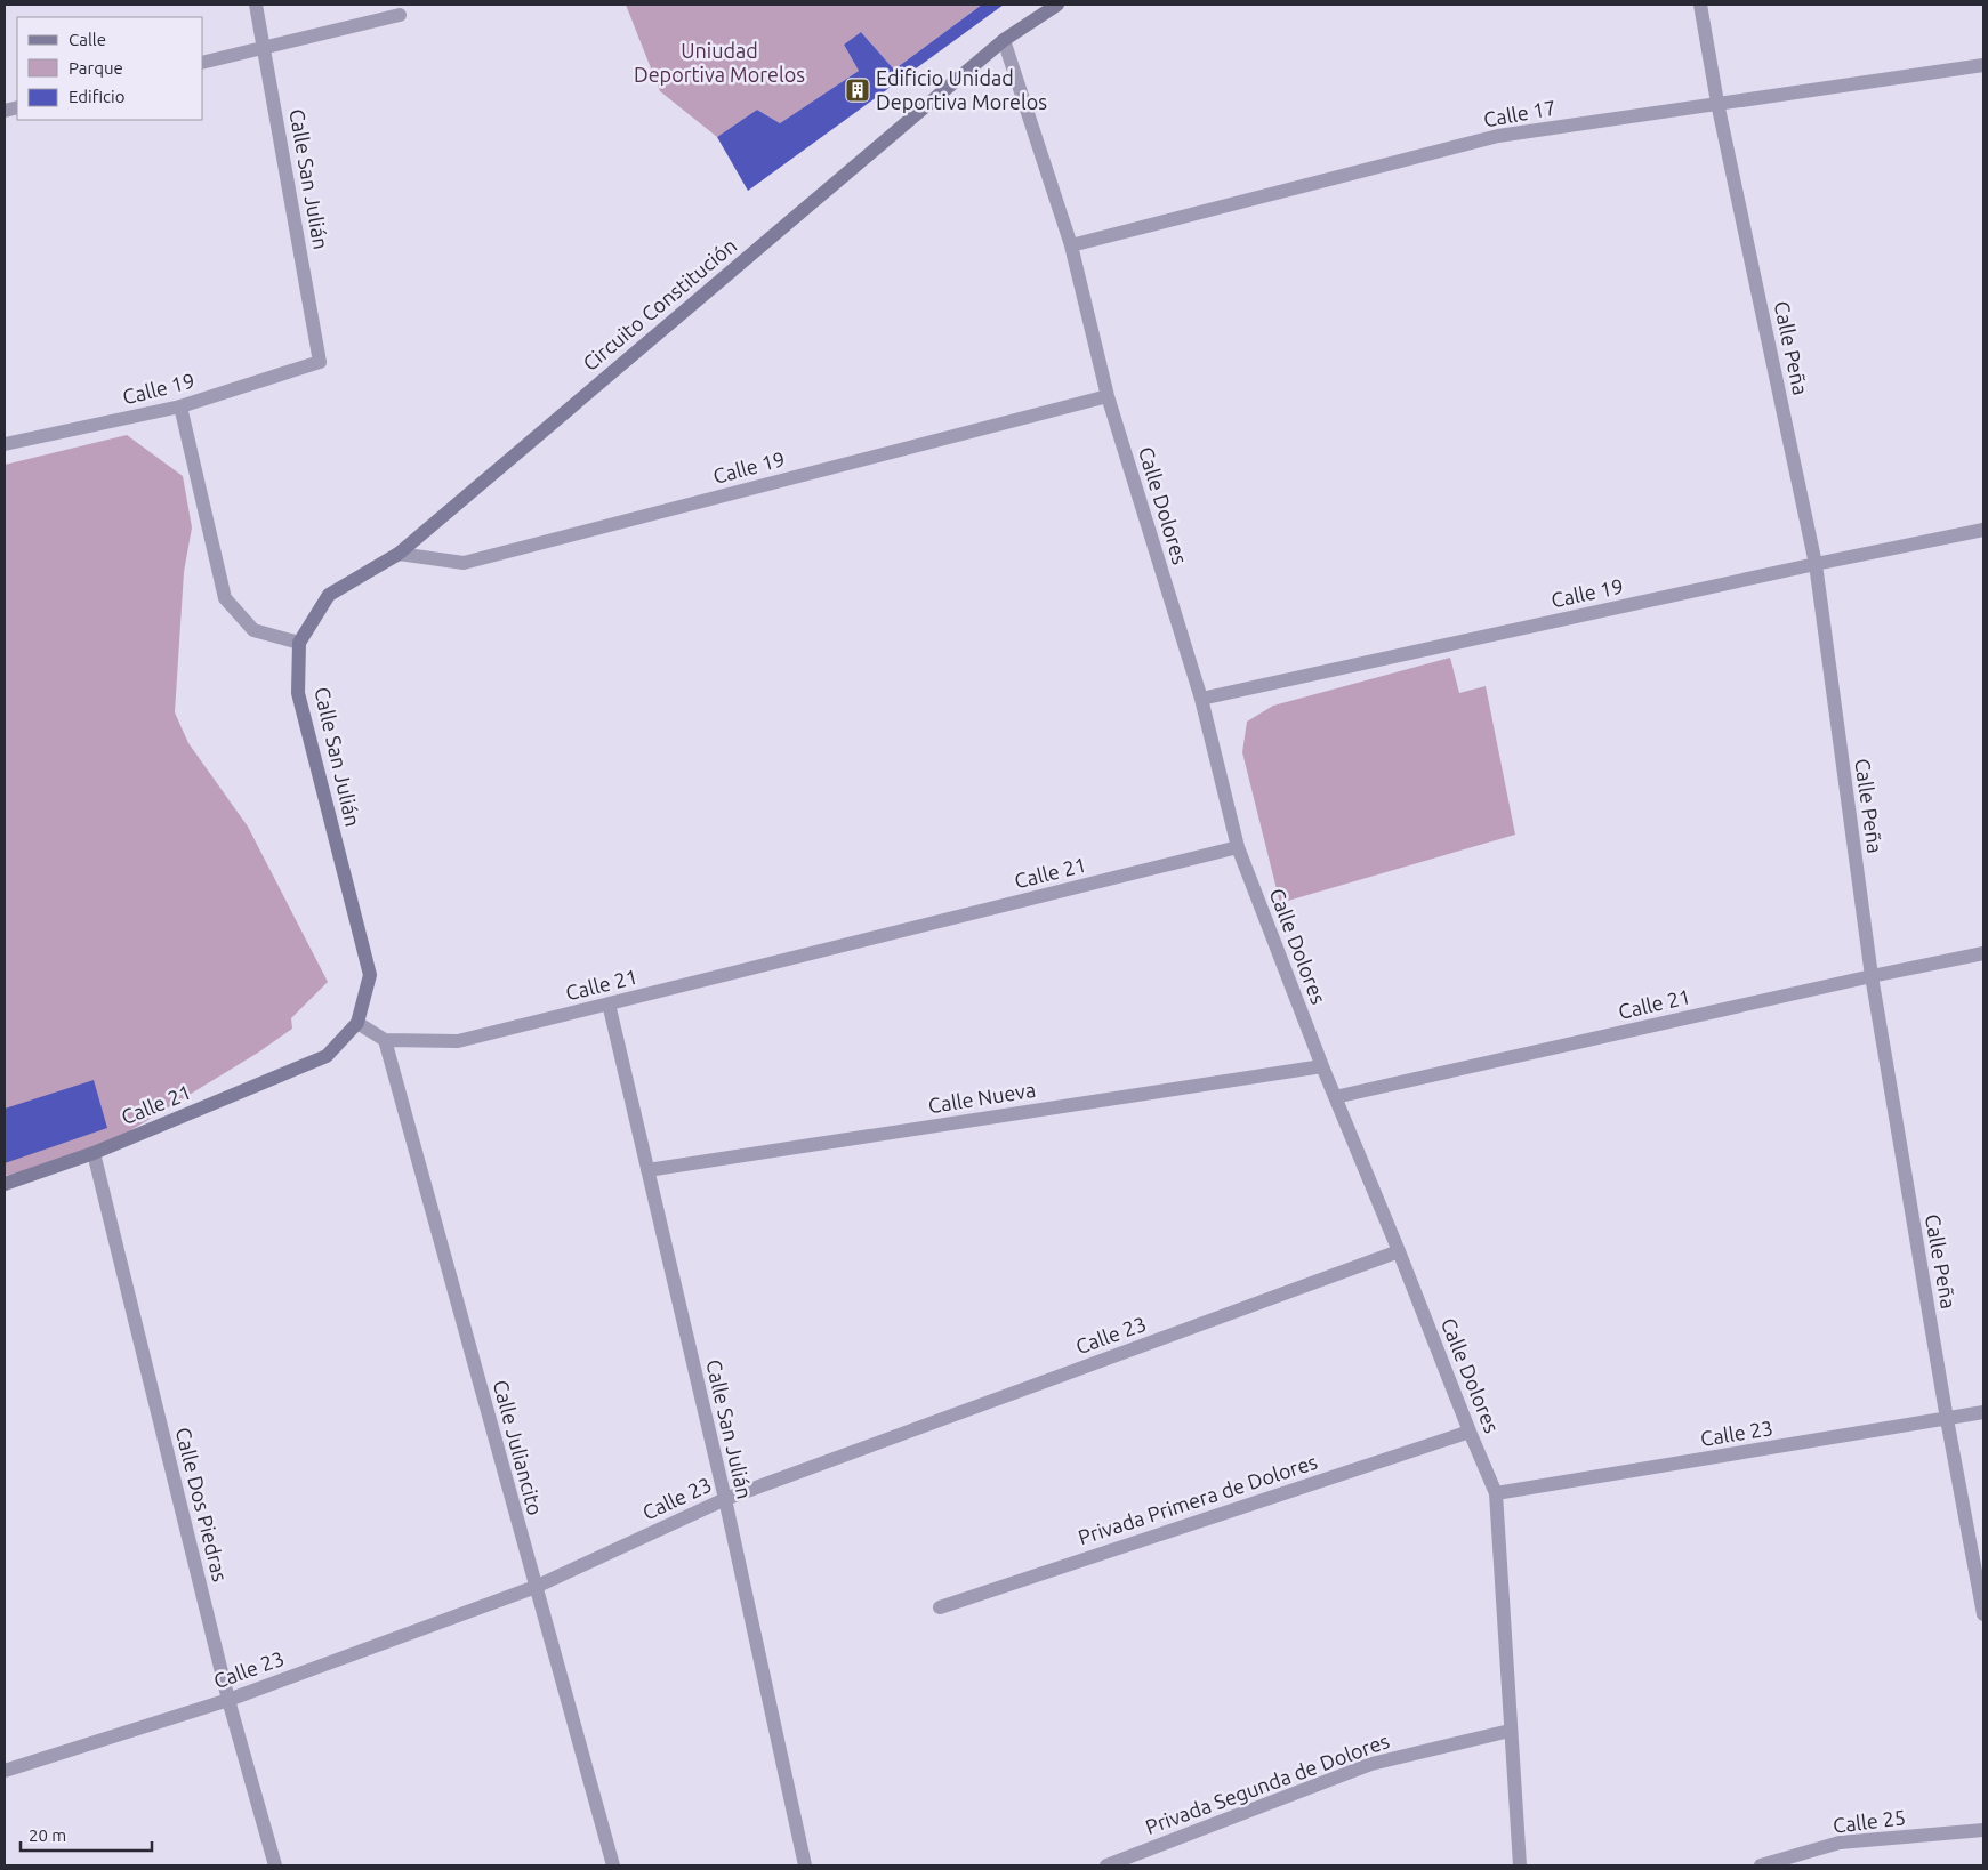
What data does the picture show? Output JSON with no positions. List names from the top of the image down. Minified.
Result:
{"streets":{"main road":["Calle San Julián","Circuito Constitución","Calle 21"],"street":["Calle 17","Calle Peña","Calle 19","Calle Dolores","Calle Nueva","Calle 23","Calle Juliancito","Privada Primera de Dolores","Calle Dos Piedras","Privada Segunda de Dolores","Calle 25"]},"crossings":[["Calle 17","Calle Peña"],["Calle 17","Calle Dolores"],["Calle San Julián","Circuito Constitución"],["Calle San Julián","Calle 19"],["Calle San Julián","Calle 21"],["Calle San Julián","Calle Nueva"],["Calle San Julián","Calle 23"],["Circuito Constitución","Calle 19"],["Circuito Constitución","Calle Dolores"],["Calle Peña","Calle 19"],["Calle Peña","Calle 21"],["Calle Peña","Calle 23"],["Calle 19","Calle Dolores"],["Calle Dolores","Calle 21"],["Calle Dolores","Calle Nueva"],["Calle Dolores","Calle 23"],["Calle Dolores","Privada Primera de Dolores"],["Calle Dolores","Privada Segunda de Dolores"],["Calle 21","Calle Juliancito"],["Calle 21","Calle Dos Piedras"],["Calle 23","Calle Juliancito"],["Calle 23","Calle Dos Piedras"]],"parks":["Uniudad Deportiva Morelos"],"places":{"building":["Edificio Unidad Deportiva Morelos"]},"legend":["Calle","Parque","Edificio"],"scale_bar":"20 m"}
